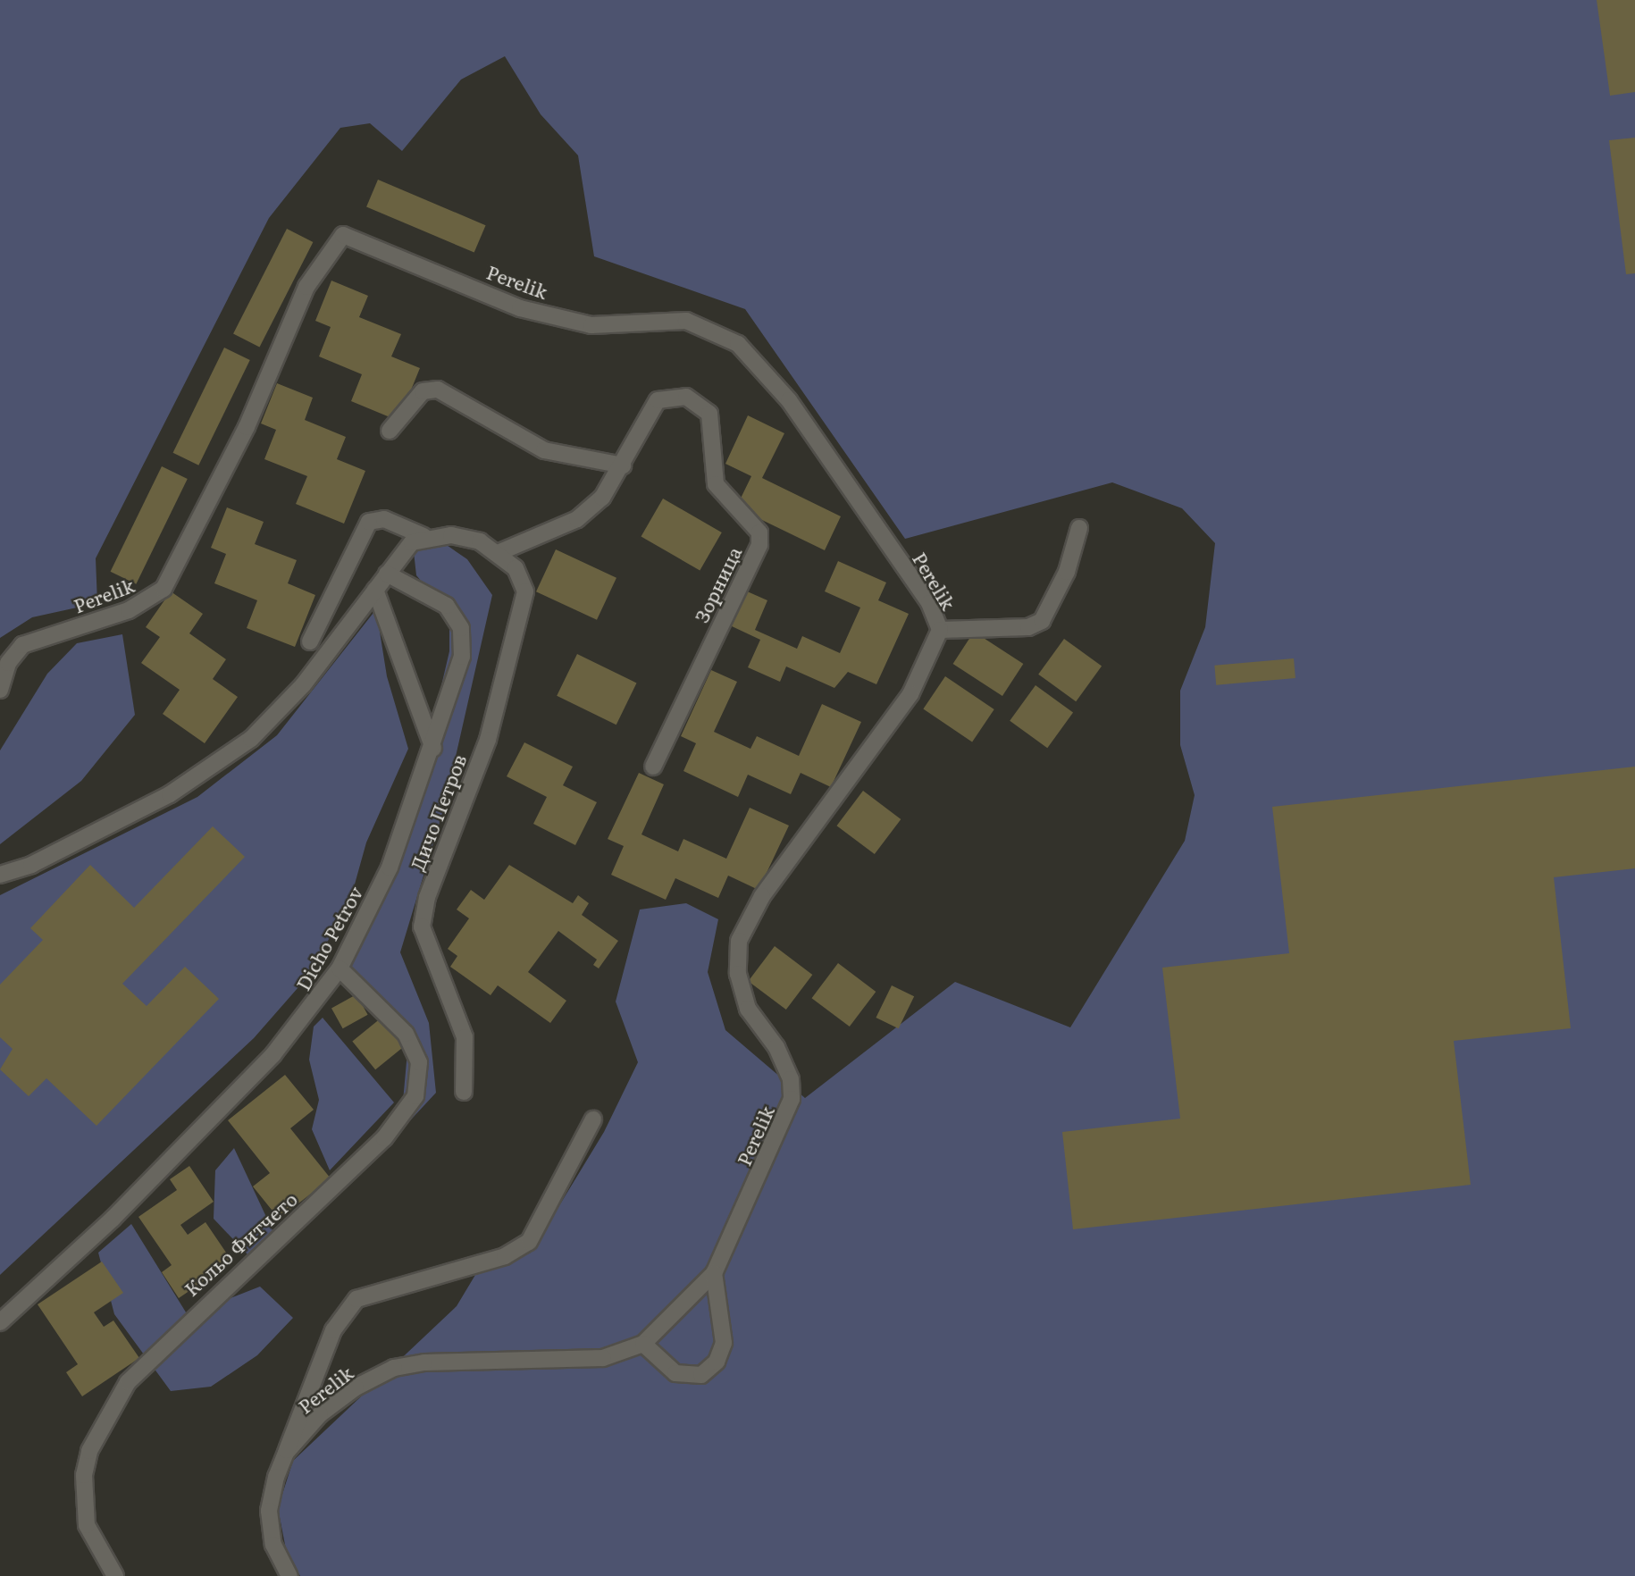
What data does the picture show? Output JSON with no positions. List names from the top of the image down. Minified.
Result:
{"streets":{"street":["Perelik","Зорница","Дичо Петров","Dicho Petrov","Кольо Фитчето"]},"crossings":[["Зорница","Дичо Петров"],["Dicho Petrov","Кольо Фитчето"]]}
